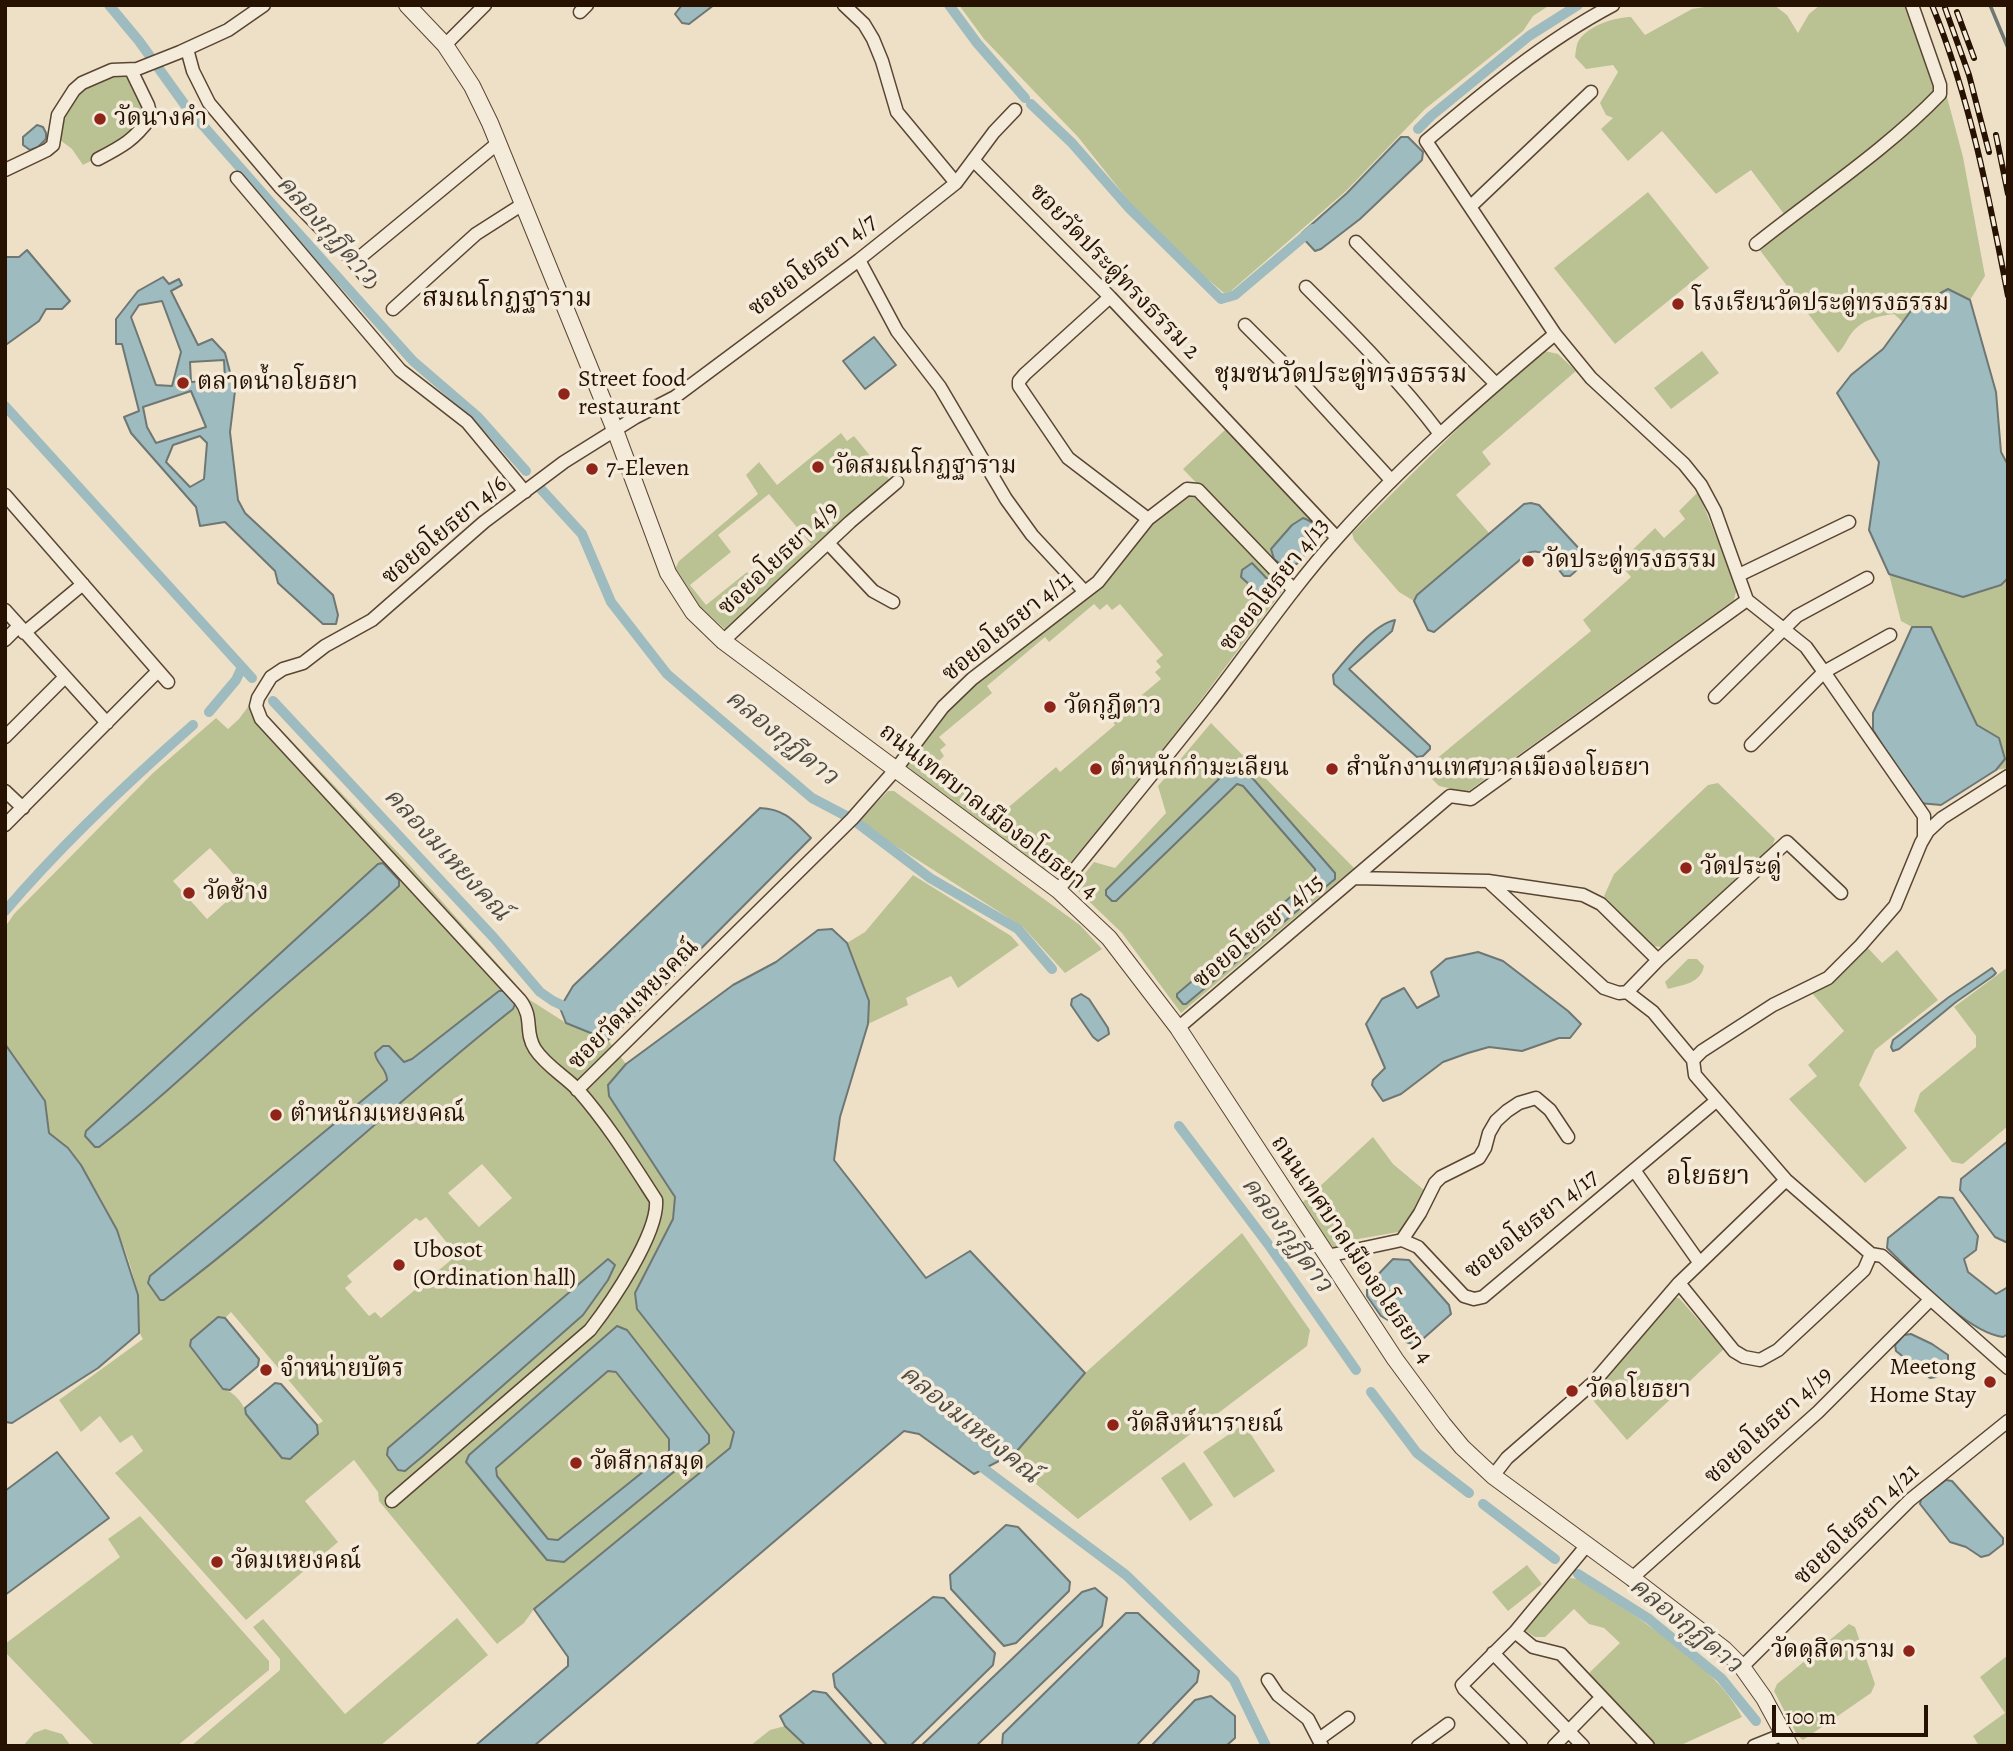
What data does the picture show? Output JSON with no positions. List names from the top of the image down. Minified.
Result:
{"streets":{"street":["ซอยอโยธยา 4/7","ซอยวัดประดู่ทรงธรรม 2","ซอยอโยธยา 4/6","ซอยอโยธยา 4/9","ซอยอโยธยา 4/13","ซอยอโยธยา 4/11","ถนนเทศบาลเมืองอโยธยา 4","ซอยอโยธยา 4/15","ซอยวัดมเหยงคณ์","ซอยอโยธยา 4/17","ซอยอโยธยา 4/19","ซอยอโยธยา 4/21"]},"crossings":[["ซอยอโยธยา 4/7","ซอยวัดประดู่ทรงธรรม 2"],["ซอยอโยธยา 4/7","ซอยอโยธยา 4/6"],["ซอยอโยธยา 4/7","ถนนเทศบาลเมืองอโยธยา 4"],["ซอยวัดประดู่ทรงธรรม 2","ซอยอโยธยา 4/13"],["ซอยอโยธยา 4/6","ถนนเทศบาลเมืองอโยธยา 4"],["ซอยอโยธยา 4/6","ซอยวัดมเหยงคณ์"],["ซอยอโยธยา 4/9","ถนนเทศบาลเมืองอโยธยา 4"],["ซอยอโยธยา 4/13","ซอยอโยธยา 4/11"],["ซอยอโยธยา 4/13","ถนนเทศบาลเมืองอโยธยา 4"],["ซอยอโยธยา 4/11","ถนนเทศบาลเมืองอโยธยา 4"],["ซอยอโยธยา 4/11","ซอยวัดมเหยงคณ์"],["ถนนเทศบาลเมืองอโยธยา 4","ซอยอโยธยา 4/15"],["ถนนเทศบาลเมืองอโยธยา 4","ซอยวัดมเหยงคณ์"],["ถนนเทศบาลเมืองอโยธยา 4","ซอยอโยธยา 4/19"],["ถนนเทศบาลเมืองอโยธยา 4","ซอยอโยธยา 4/21"]],"districts":["สมณโกฏฐาราม","ชุมชนวัดประดู่ทรงธรรม","อโยธยา"],"water":["คลองกุฎีดาว","คลองมเหยงคณ์"],"places":["วัดนางคำ","โรงเรียนวัดประดู่ทรงธรรม","ตลาดน้ำอโยธยา","Street food restaurant","วัดสมณโกฏฐาราม","7-Eleven","วัดประดู่ทรงธรรม","วัดกุฎีดาว","ตำหนักกำมะเลียน","สำนักงานเทศบาลเมืองอโยธยา","วัดประดู่","วัดช้าง","ตำหนักมเหยงคณ์","Ubosot (Ordination hall)","จำหน่ายบัตร","Meetong Home Stay","วัดอโยธยา","วัดสิงห์นารายณ์","วัดสีกาสมุด","วัดมเหยงคณ์","วัดดุสิดาราม"],"scale_bar":"100 m"}
